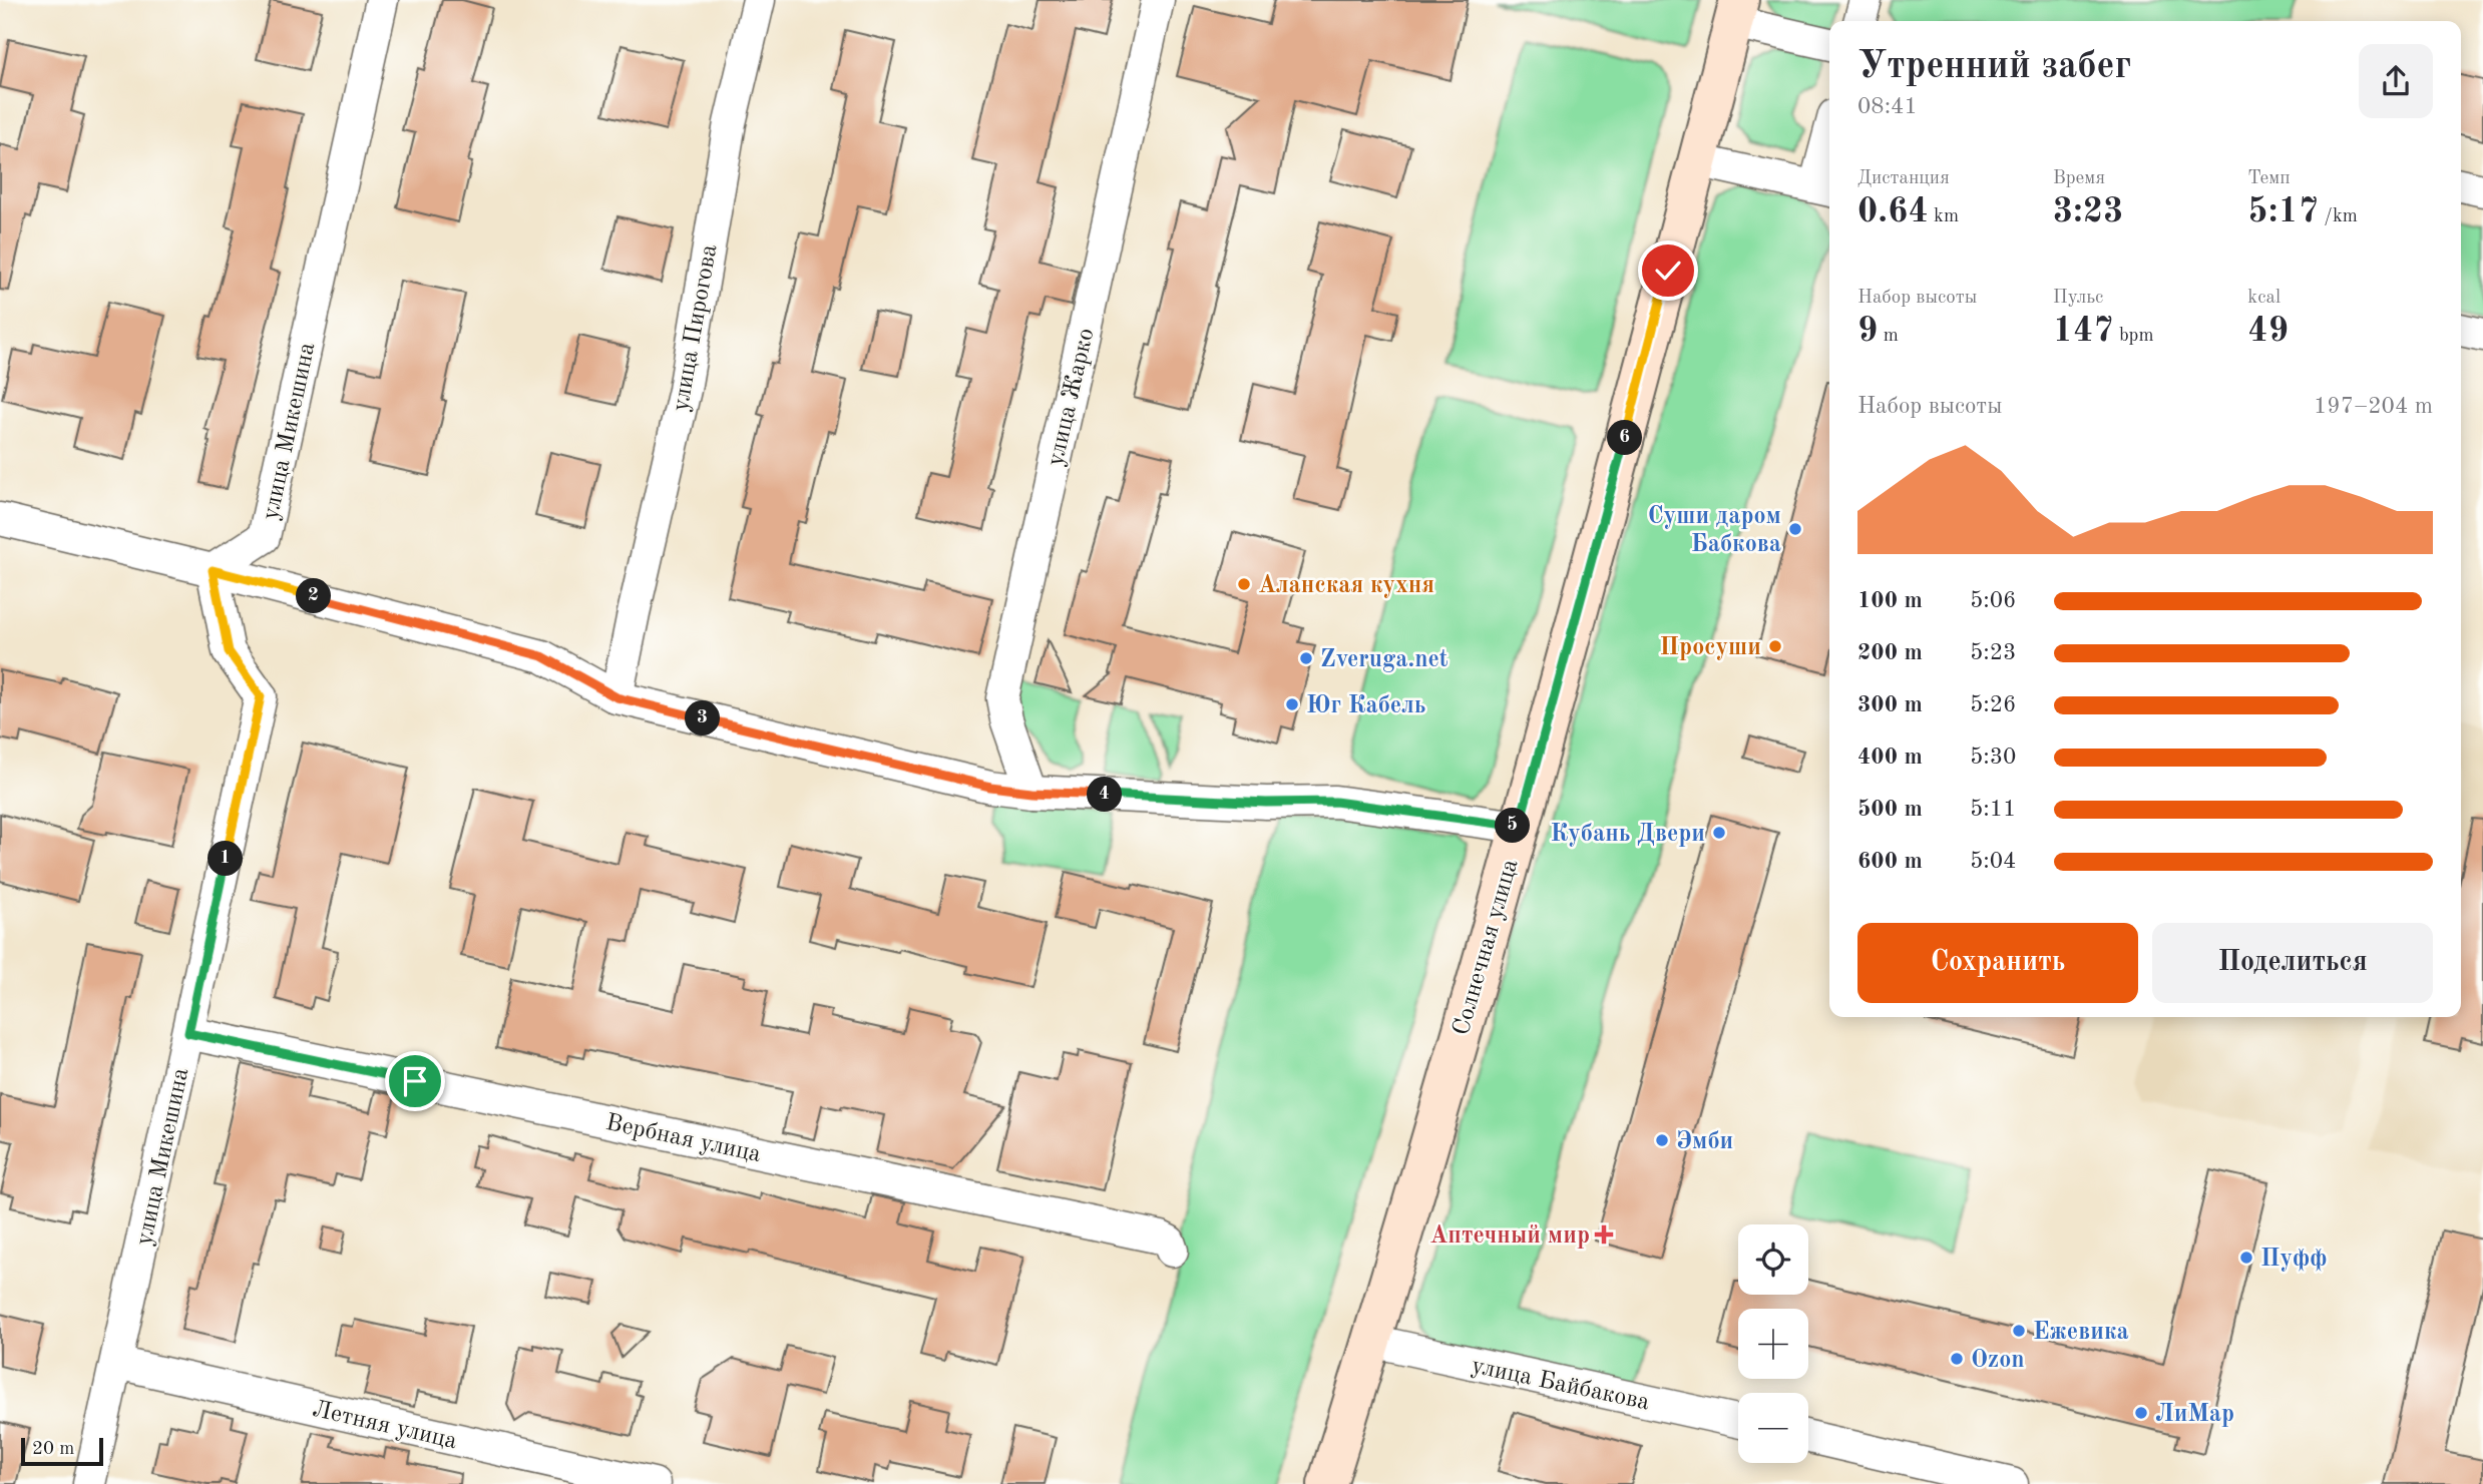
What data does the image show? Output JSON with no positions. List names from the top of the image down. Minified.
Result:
{"streets":{"main road":["Солнечная улица"],"street":["улица Пирогова","улица Жарко","улица Микешина","Вербная улица","улица Байбакова","Летняя улица"]},"crossings":[["улица Микешина","Вербная улица"],["улица Микешина","Летняя улица"],["Солнечная улица","улица Байбакова"]],"places":{"other":["Суши даром Бабкова","Аланская кухня","Просуши","Zveruga.net","Юг Кабель","Кубань Двери","Эмби","Пуфф","Ежевика","Ozon","ЛиМар"],"health":["Аптечный мир"]},"scale_bar":"20 m","page":{"heading":["Утренний забег","08:41"],"stats":[["Дистанция","0.64 km"],["Время","3:23"],["Темп","5:17 /km"],["Набор высоты","9 m"],["Пульс","147 bpm"],["kcal","49"]],"chart":["Набор высоты","197–204 m"],"pins":["6","2","3","4","5","1"],"list":[{"name":"100 m","note":"5:06"},{"name":"200 m","note":"5:23"},{"name":"300 m","note":"5:26"},{"name":"400 m","note":"5:30"},{"name":"500 m","note":"5:11"},{"name":"600 m","note":"5:04"}],"buttons":["Сохранить","Поделиться"],"map_buttons":["+","−"],"scale":"20 m"}}
